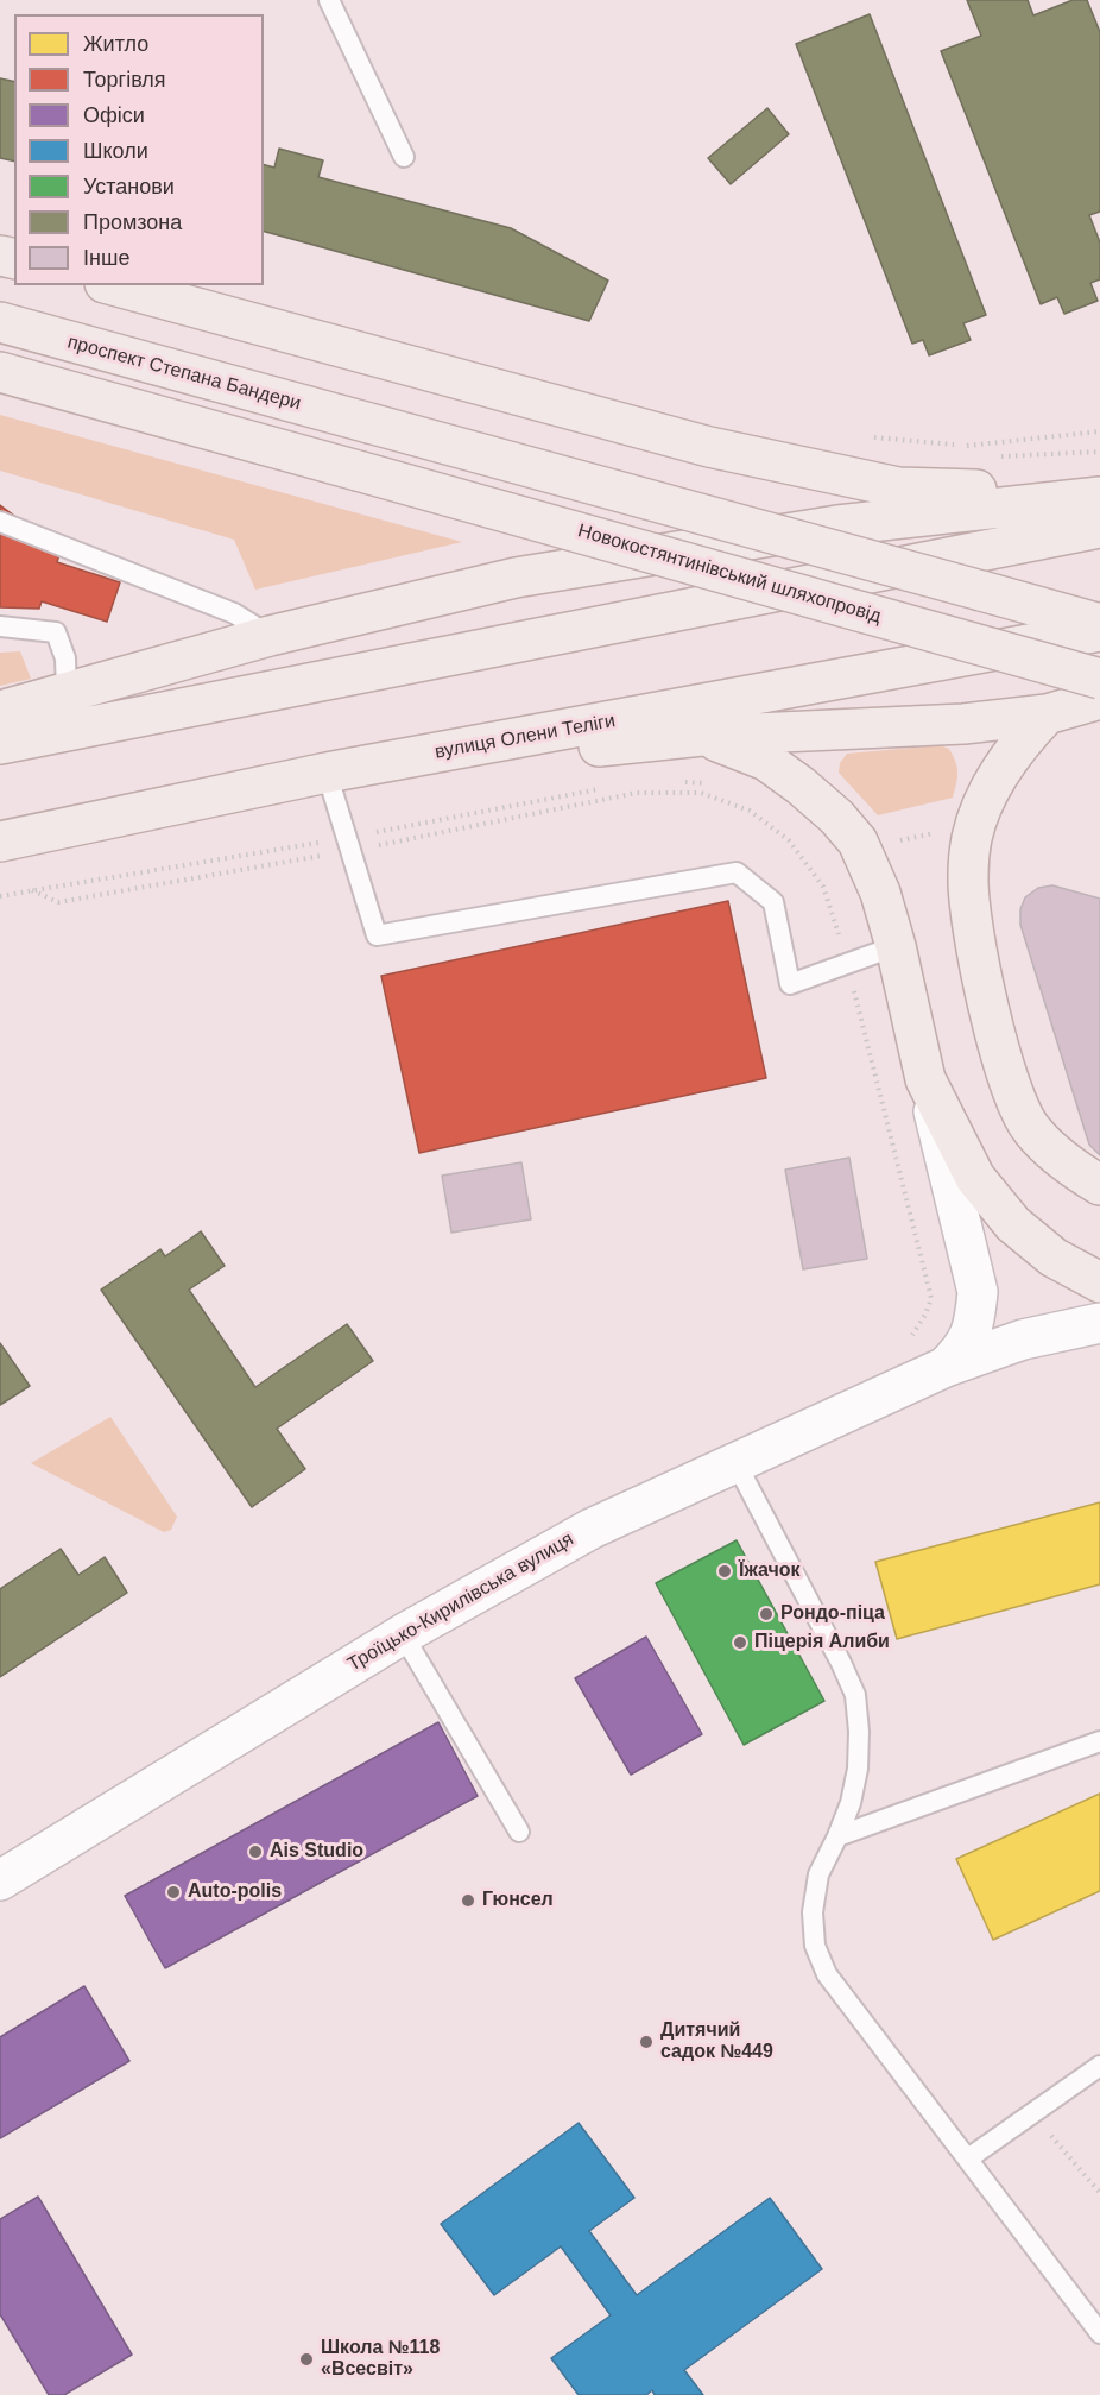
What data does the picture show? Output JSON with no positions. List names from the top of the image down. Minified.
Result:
{"streets":{"main road":["проспект Степана Бандери","Новокостянтинівський шляхопровід","вулиця Олени Теліги"],"street":["Троїцько-Кирилівська вулиця"]},"places":["Їжачок","Рондо-піца","Піцерія Алиби","Ais Studio","Auto-polis","Гюнсел","Дитячий садок №449","Школа №118 «Всесвіт»"],"legend":["Житло","Торгівля","Офіси","Школи","Установи","Промзона","Інше"]}
